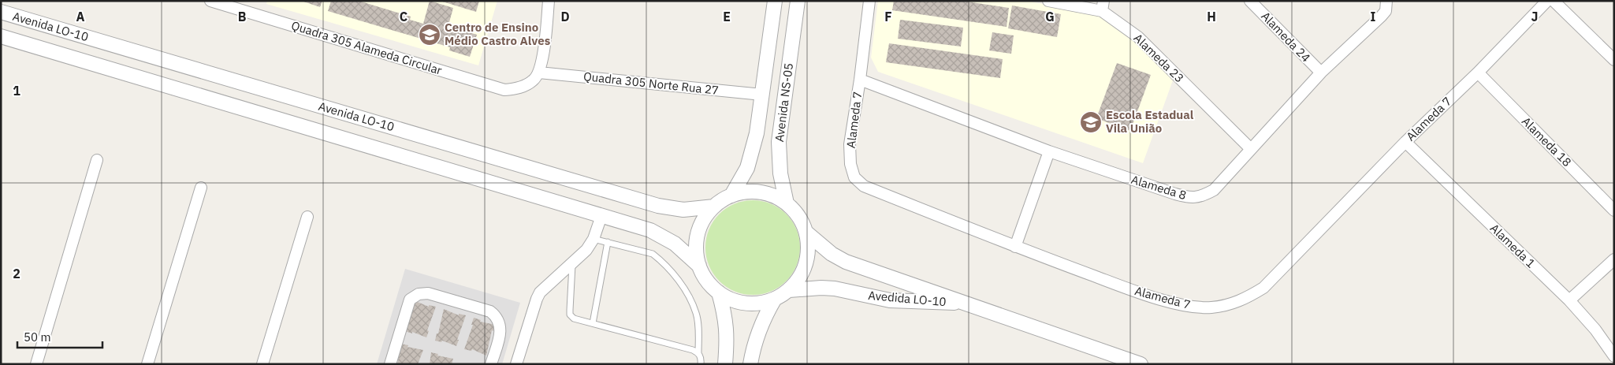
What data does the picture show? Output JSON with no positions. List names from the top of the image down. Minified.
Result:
{"streets":{"street":["Avenida LO-10","Alameda 24","Quadra 305 Alameda Circular","Alameda 23","Quadra 305 Norte Rua 27","Avenida NS-05","Alameda 7","Alameda 18","Alameda 8","Alameda 1","Avedida LO-10"]},"crossings":[["Avenida LO-10","Avenida NS-05"],["Avenida LO-10","Avedida LO-10"],["Alameda 24","Alameda 8"],["Quadra 305 Alameda Circular","Quadra 305 Norte Rua 27"],["Alameda 23","Alameda 8"],["Quadra 305 Norte Rua 27","Avenida NS-05"],["Avenida NS-05","Avedida LO-10"],["Alameda 7","Alameda 18"],["Alameda 7","Alameda 8"],["Alameda 7","Alameda 1"]],"places":{"school or university":["Centro de Ensino Médio Castro Alves","Escola Estadual Vila União"]},"scale_bar":"50 m","grid":{"columns":["A","B","C","D","E","F","G","H","I","J"],"rows":["1","2"]}}
